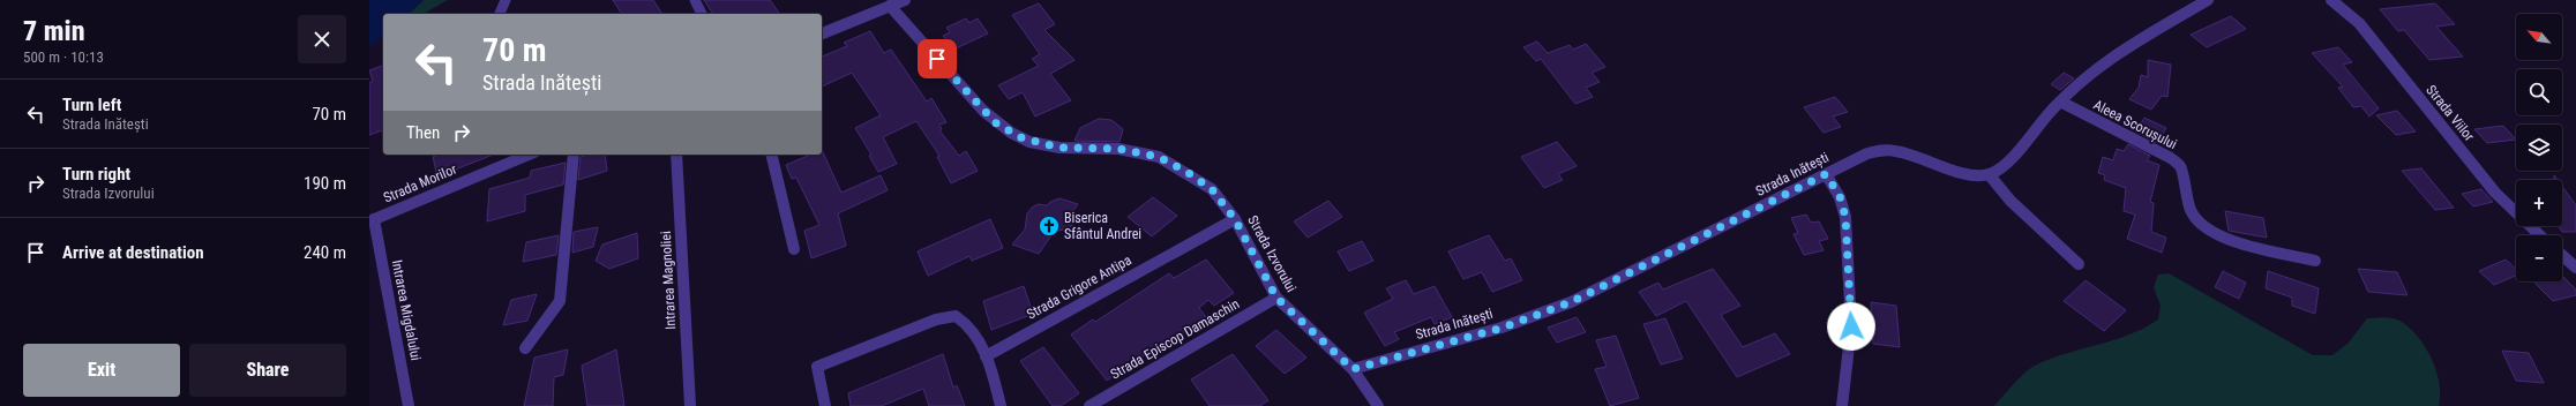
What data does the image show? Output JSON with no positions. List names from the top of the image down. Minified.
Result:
{"streets":{"street":["Strada Viilor","Aleea Scorușului","Strada Inătești","Strada Morilor","Strada Izvorului","Intrarea Magnoliei","Strada Grigore Antipa","Intrarea Migdalului","Strada Episcop Damaschin"]},"crossings":[["Strada Inătești","Strada Izvorului"],["Strada Morilor","Intrarea Migdalului"],["Strada Izvorului","Strada Grigore Antipa"],["Strada Izvorului","Strada Episcop Damaschin"]],"places":{"church":["Biserica Sfântul Andrei"]},"north":"top left","page":{"heading":["7 min","500 m · 10:13"],"map_buttons":["+","−"],"turn":["70 m","Strada Inătești"],"list":[{"name":"Turn left","note":"Strada Inătești","value":"70 m"},{"name":"Turn right","note":"Strada Izvorului","value":"190 m"},{"name":"Arrive at destination","value":"240 m"}],"then":"Then","buttons":["Exit","Share"]}}
